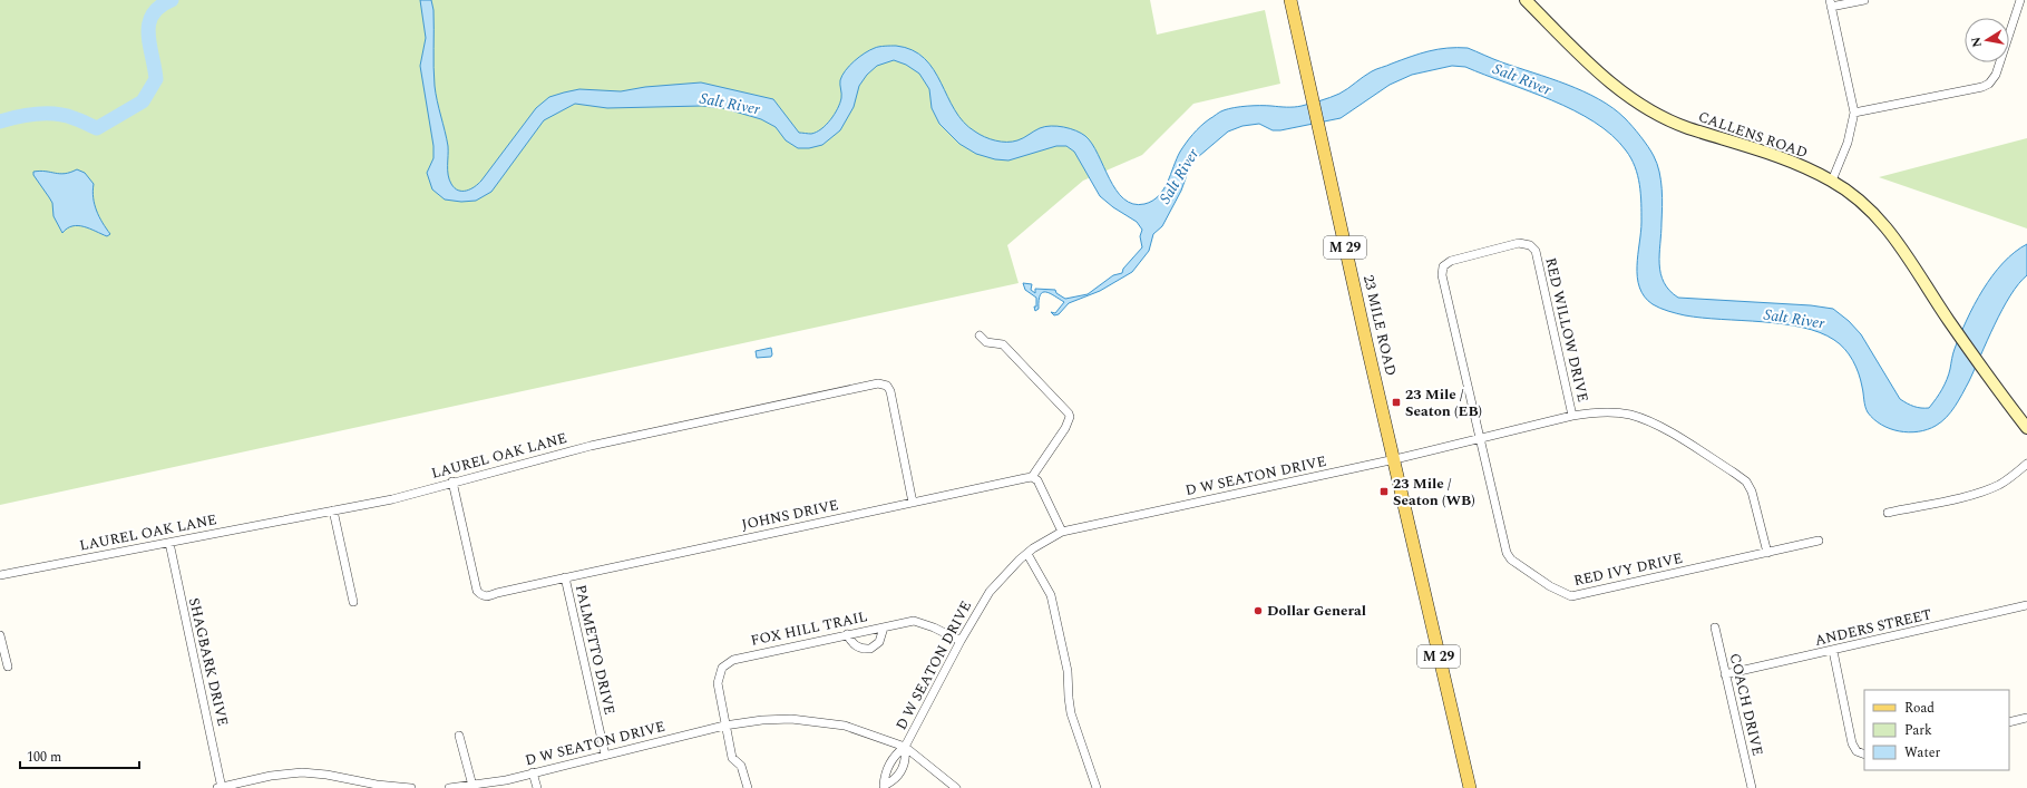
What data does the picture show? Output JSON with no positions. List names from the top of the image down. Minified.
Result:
{"streets":{"main road":["M 29","23 MILE ROAD"],"street":["CALLENS ROAD","RED WILLOW DRIVE","LAUREL OAK LANE","D W SEATON DRIVE","JOHNS DRIVE","RED IVY DRIVE","ANDERS STREET","FOX HILL TRAIL","PALMETTO DRIVE","SHAGBARK DRIVE","COACH DRIVE"]},"crossings":[["23 MILE ROAD","D W SEATON DRIVE"],["RED WILLOW DRIVE","D W SEATON DRIVE"],["RED WILLOW DRIVE","RED IVY DRIVE"],["LAUREL OAK LANE","JOHNS DRIVE"],["LAUREL OAK LANE","SHAGBARK DRIVE"],["D W SEATON DRIVE","RED IVY DRIVE"],["D W SEATON DRIVE","FOX HILL TRAIL"],["D W SEATON DRIVE","PALMETTO DRIVE"],["JOHNS DRIVE","PALMETTO DRIVE"],["ANDERS STREET","COACH DRIVE"]],"water":["Salt River"],"places":{"transit":["23 Mile / Seaton (EB)","23 Mile / Seaton (WB)"],"other":["Dollar General"]},"legend":["Road","Park","Water"],"scale_bar":"100 m","north":"left"}
